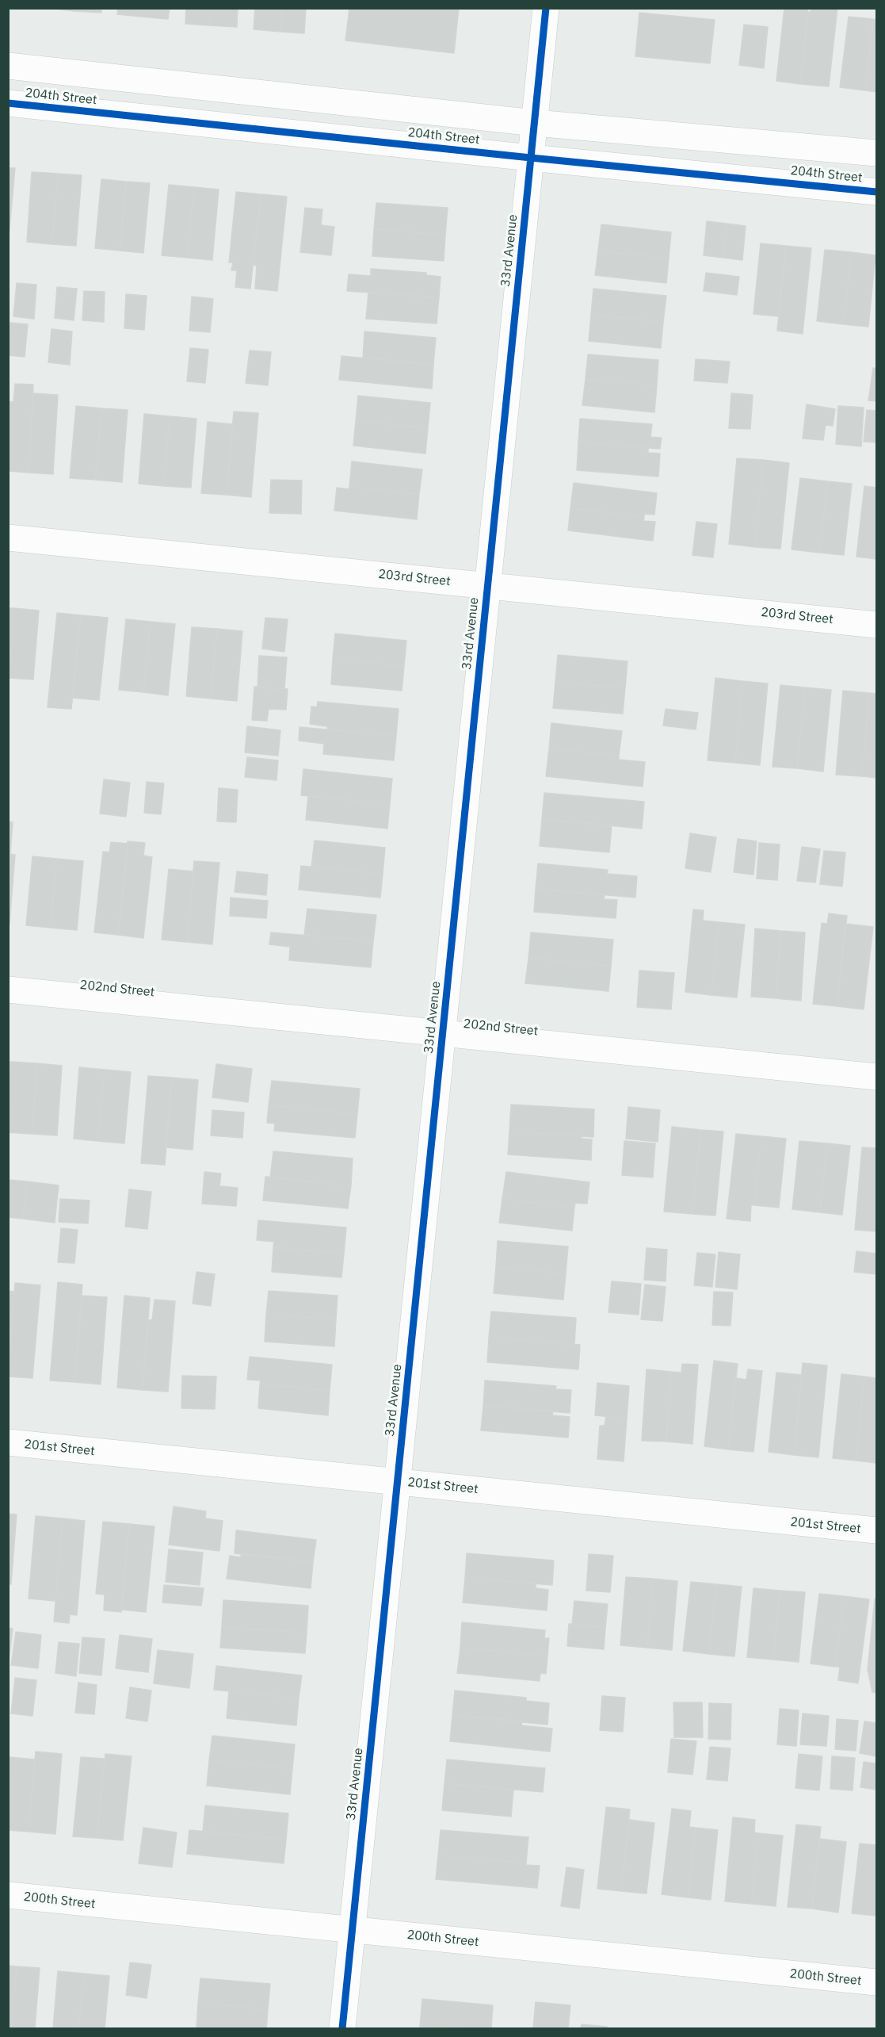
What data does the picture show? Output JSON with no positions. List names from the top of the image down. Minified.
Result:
{"streets":{"street":["204th Street","33rd Avenue","203rd Street","202nd Street","201st Street","200th Street"]},"crossings":[["204th Street","33rd Avenue"],["33rd Avenue","203rd Street"],["33rd Avenue","202nd Street"],["33rd Avenue","201st Street"],["33rd Avenue","200th Street"]]}
